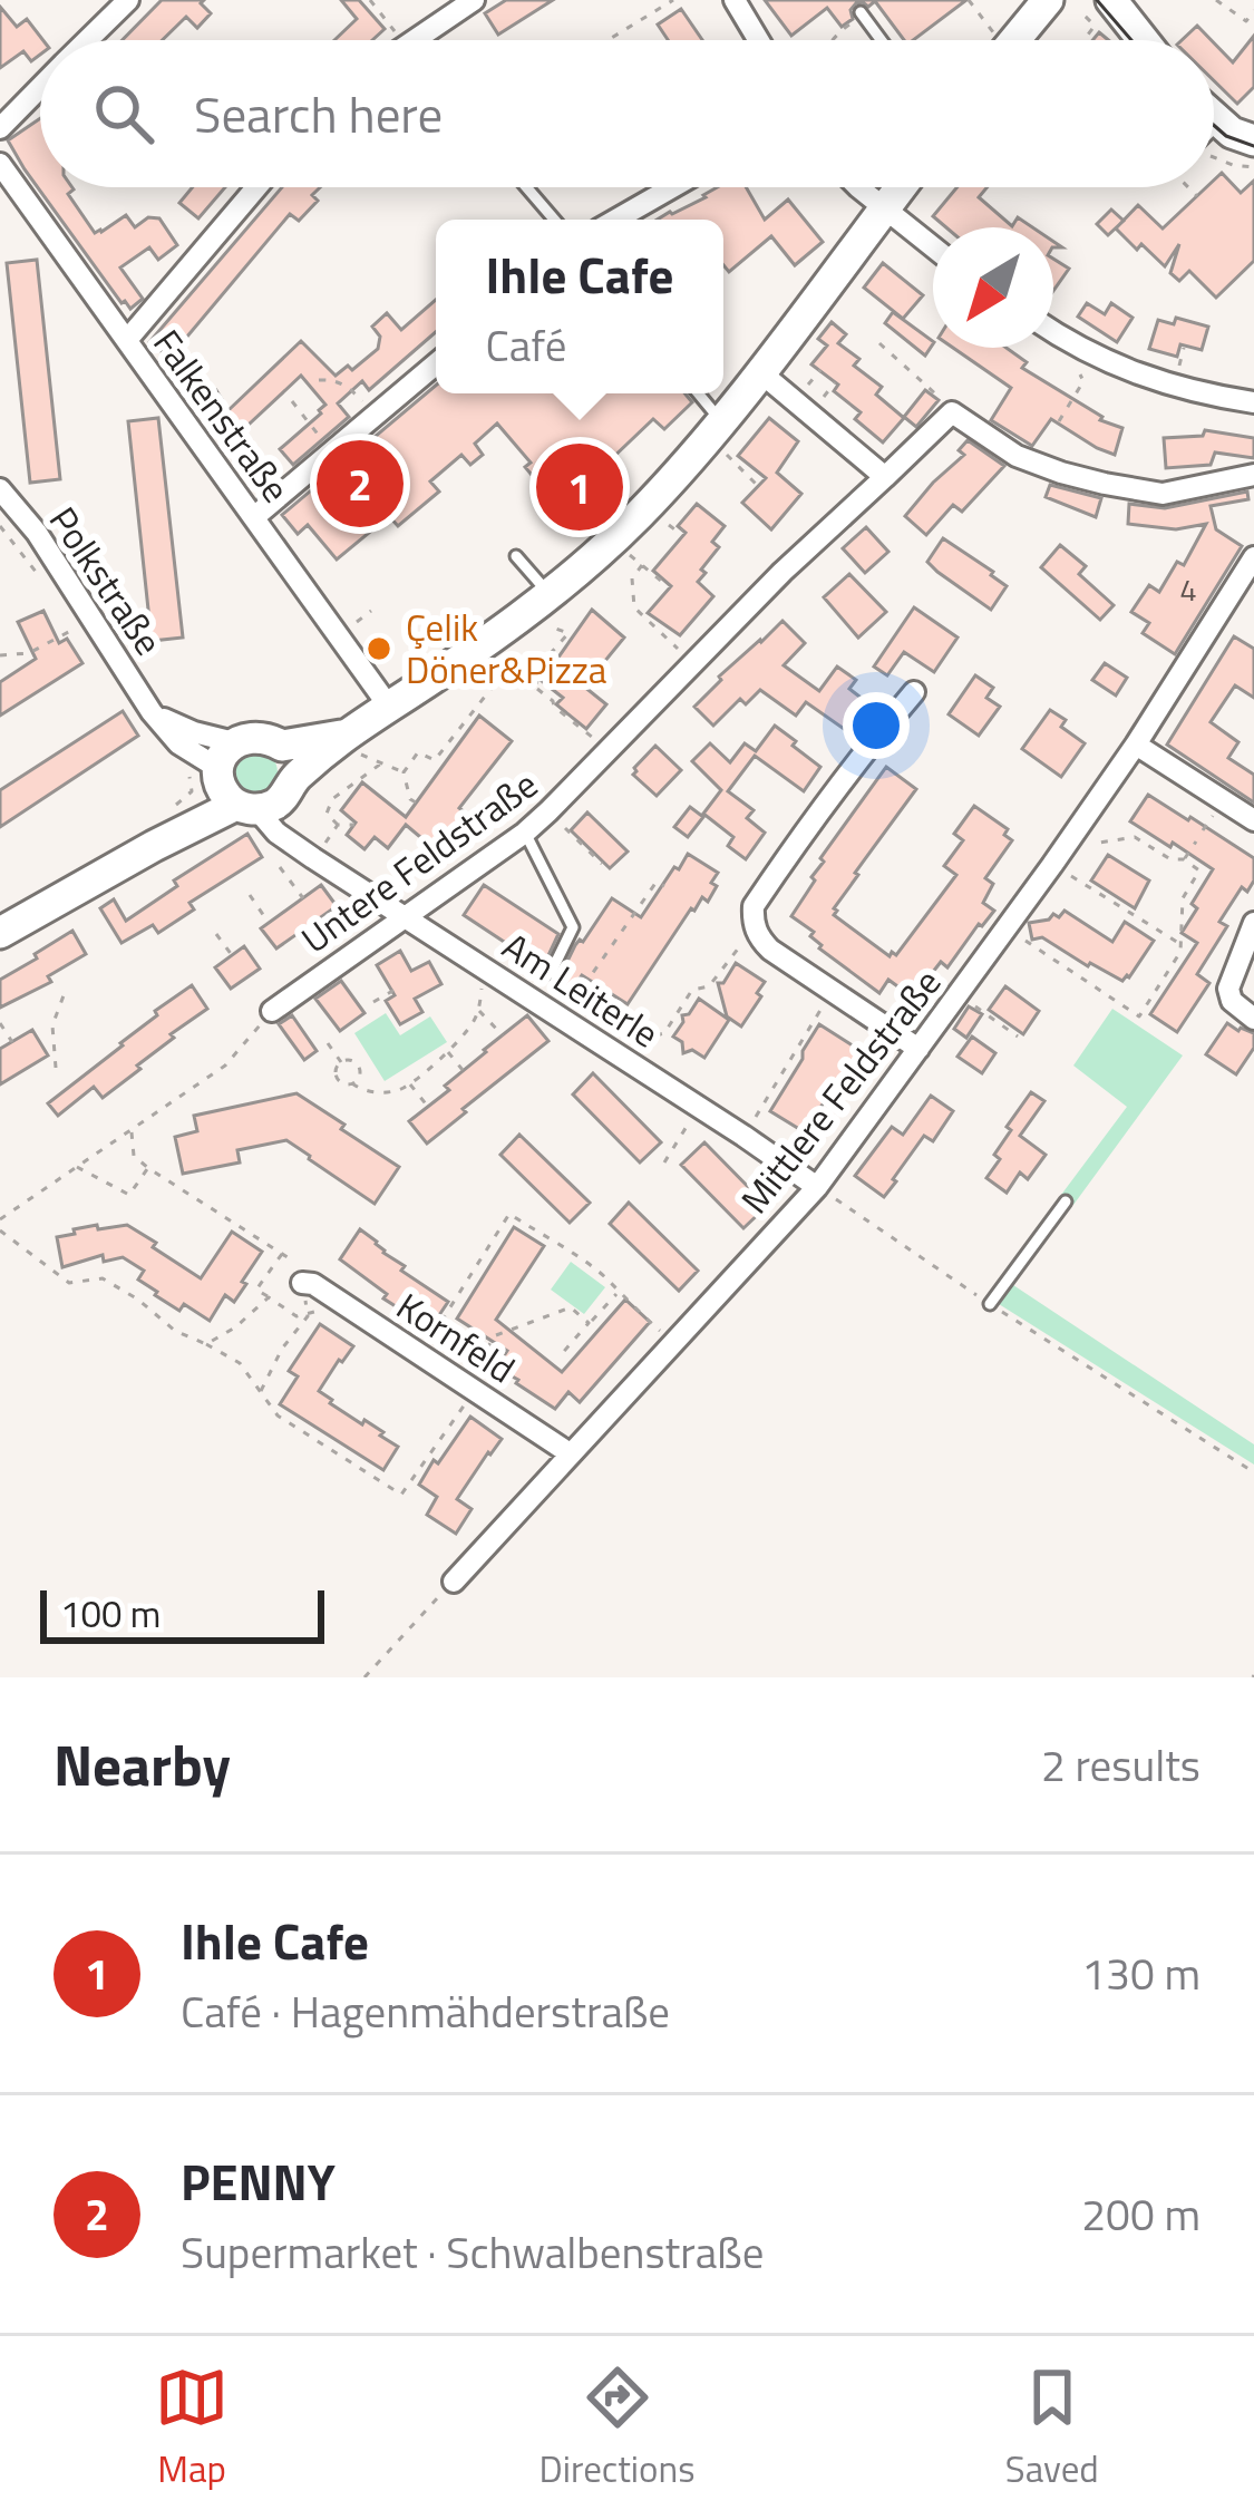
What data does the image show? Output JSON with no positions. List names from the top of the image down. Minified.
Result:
{"streets":{"street":["Falkenstraße","Polkstraße","Untere Feldstraße","Am Leiterle","Mittlere Feldstraße","Kornfeld"]},"crossings":[["Polkstraße","Am Leiterle"],["Untere Feldstraße","Am Leiterle"],["Am Leiterle","Mittlere Feldstraße"],["Mittlere Feldstraße","Kornfeld"]],"places":["Çelik Döner&Pizza"],"house_numbers":["4"],"scale_bar":"100 m","north":"bottom left","page":{"search":"Search here","popup":["Ihle Cafe","Café"],"pins":["2","1"],"scale":"100 m","heading":["Nearby","2 results"],"list":[{"mark":"1","name":"Ihle Cafe","note":"Café · Hagenmähderstraße","value":"130 m"},{"mark":"2","name":"PENNY","note":"Supermarket · Schwalbenstraße","value":"200 m"}],"nav":["Map","Directions","Saved"]}}
